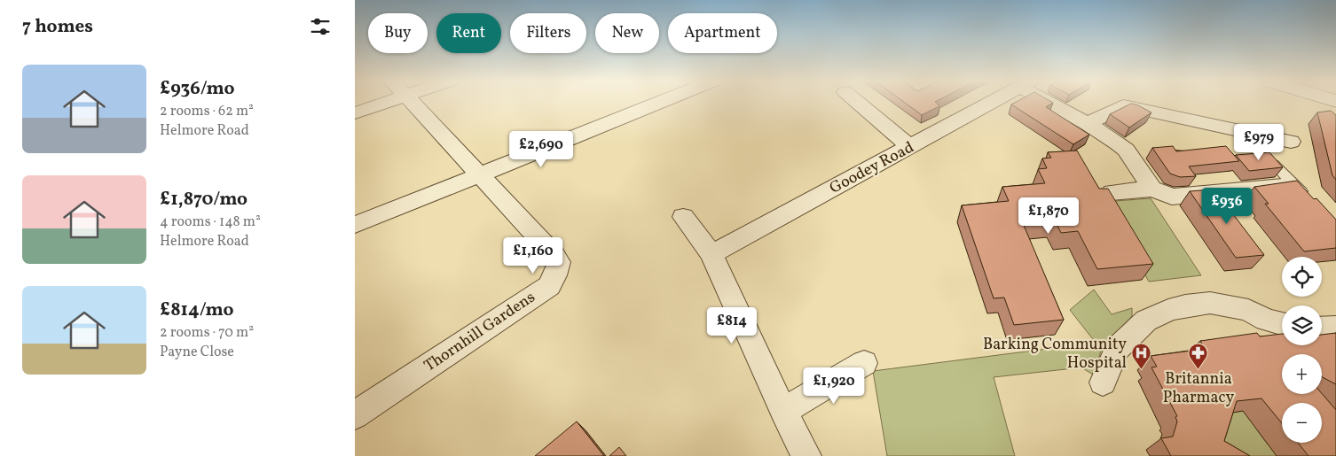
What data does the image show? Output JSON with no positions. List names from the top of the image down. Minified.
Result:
{"streets":{"street":["Goodey Road","Thornhill Gardens"]},"places":{"pharmacy":["Britannia Pharmacy"],"hospital":["Barking Community Hospital"]},"page":{"heading":"7 homes","chip":["Buy","Rent","Filters","New","Apartment"],"list":[{"name":"£936/mo","note":"2 rooms · 62 m² · Helmore Road"},{"name":"£1,870/mo","note":"4 rooms · 148 m² · Helmore Road"},{"name":"£814/mo","note":"2 rooms · 70 m² · Payne Close"}],"price":["£979","£2,690","£936","£1,870","£1,160","£814","£1,920"],"map_buttons":["+","−"]}}
